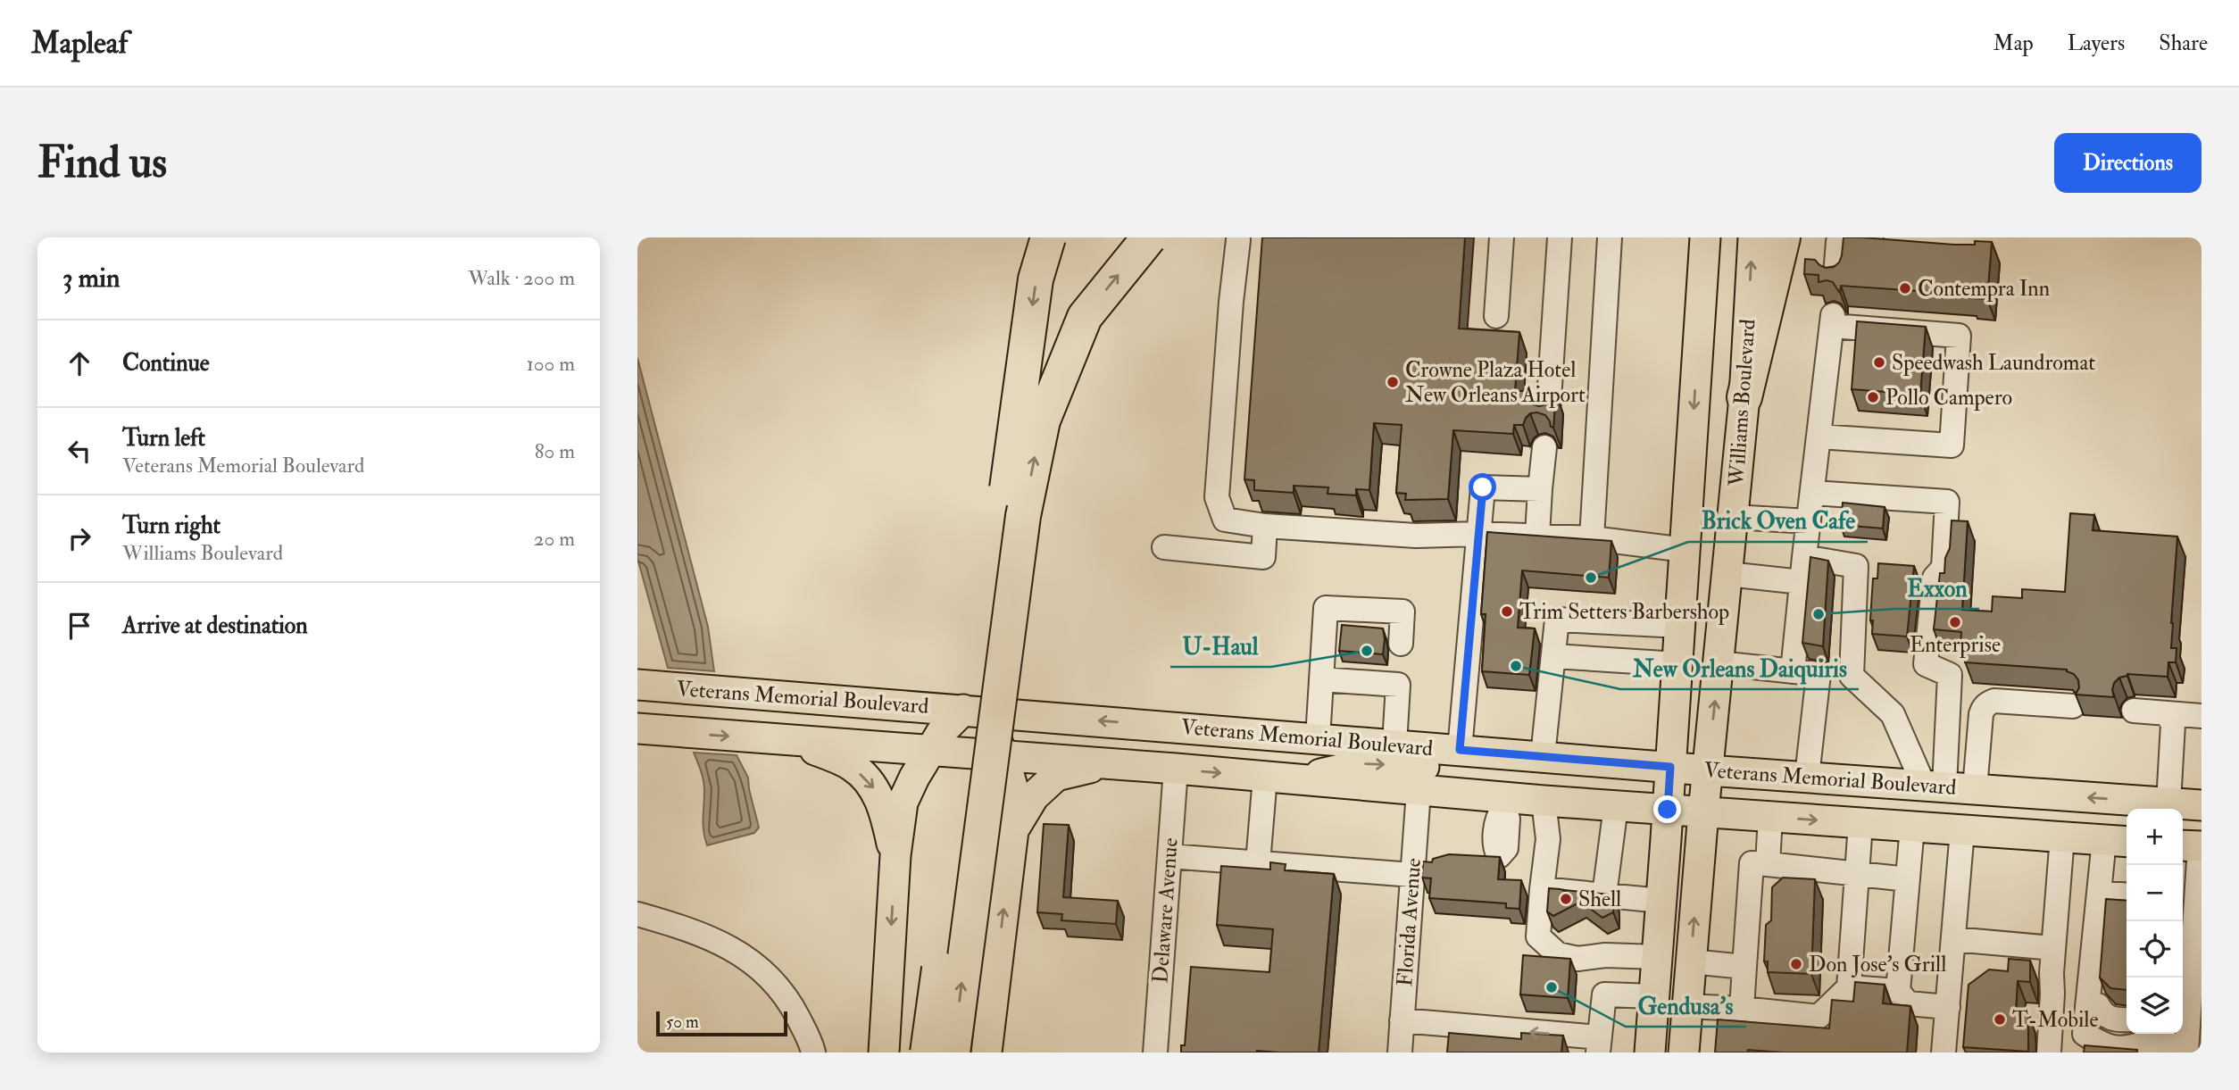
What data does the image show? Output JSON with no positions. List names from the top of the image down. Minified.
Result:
{"streets":{"main road":["Williams Boulevard","Veterans Memorial Boulevard"],"street":["Delaware Avenue","Florida Avenue"]},"crossings":[["Williams Boulevard","Veterans Memorial Boulevard"],["Veterans Memorial Boulevard","Delaware Avenue"],["Veterans Memorial Boulevard","Florida Avenue"]],"places":["Contempra Inn","Speedwash Laundromat","Crowne Plaza Hotel New Orleans Airport","Pollo Campero","Brick Oven Cafe","Trim Setters Barbershop","Exxon","Enterprise","U-Haul","New Orleans Daiquiris","Shell","Don Jose's Grill","Gendusa's","T-Mobile"],"scale_bar":"50 m","page":{"header":"Mapleaf","nav":["Map","Layers","Share"],"buttons":"Directions","title":"Find us","heading":["3 min","Walk · 200 m"],"list":[["Continue","100 m"],["Turn left","Veterans Memorial Boulevard","80 m"],["Turn right","Williams Boulevard","20 m"],"Arrive at destination"],"map_buttons":["+","−"],"scale":"50 m"}}
